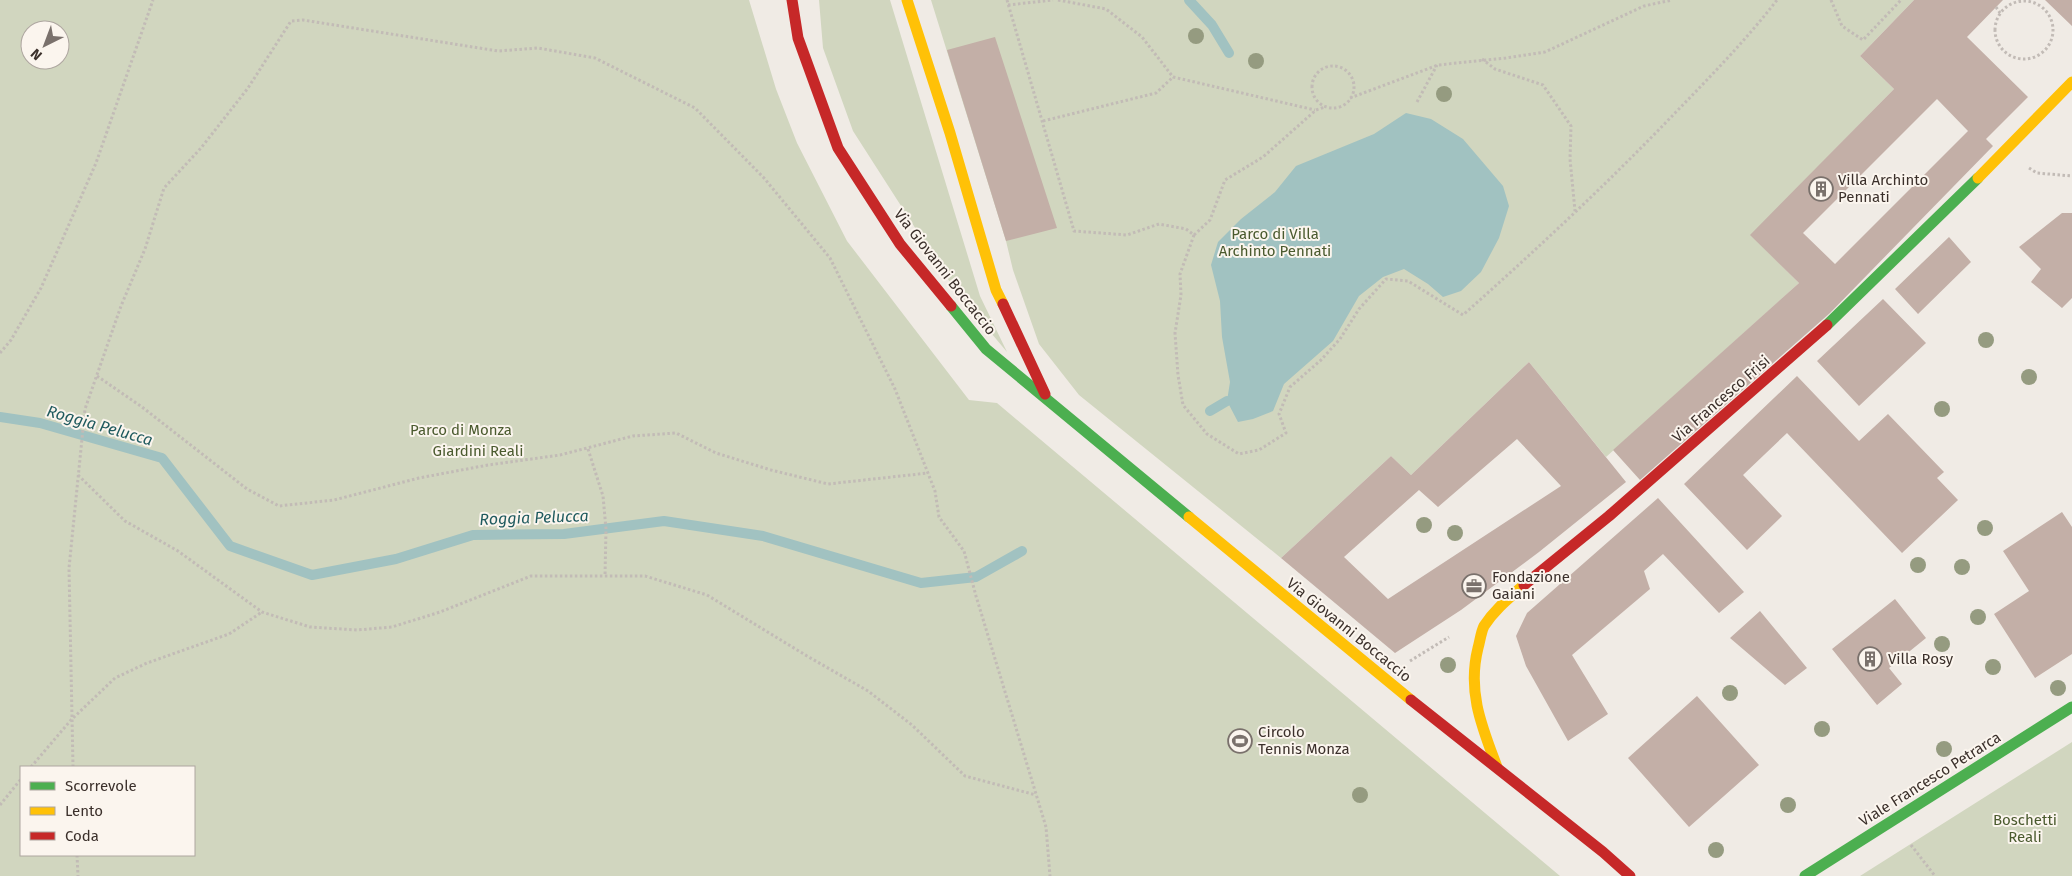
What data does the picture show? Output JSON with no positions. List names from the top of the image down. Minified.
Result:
{"streets":{"main road":["Via Giovanni Boccaccio","Via Francesco Frisi","Viale Francesco Petrarca"]},"crossings":[["Via Giovanni Boccaccio","Via Francesco Frisi"]],"water":["Roggia Pelucca"],"parks":["Parco di Villa Archinto Pennati","Parco di Monza","Giardini Reali","Boschetti Reali"],"places":{"building":["Villa Archinto Pennati","Villa Rosy"],"office":["Fondazione Gaiani"],"sports":["Circolo Tennis Monza"]},"legend":["Scorrevole","Lento","Coda"],"north":"bottom left"}
